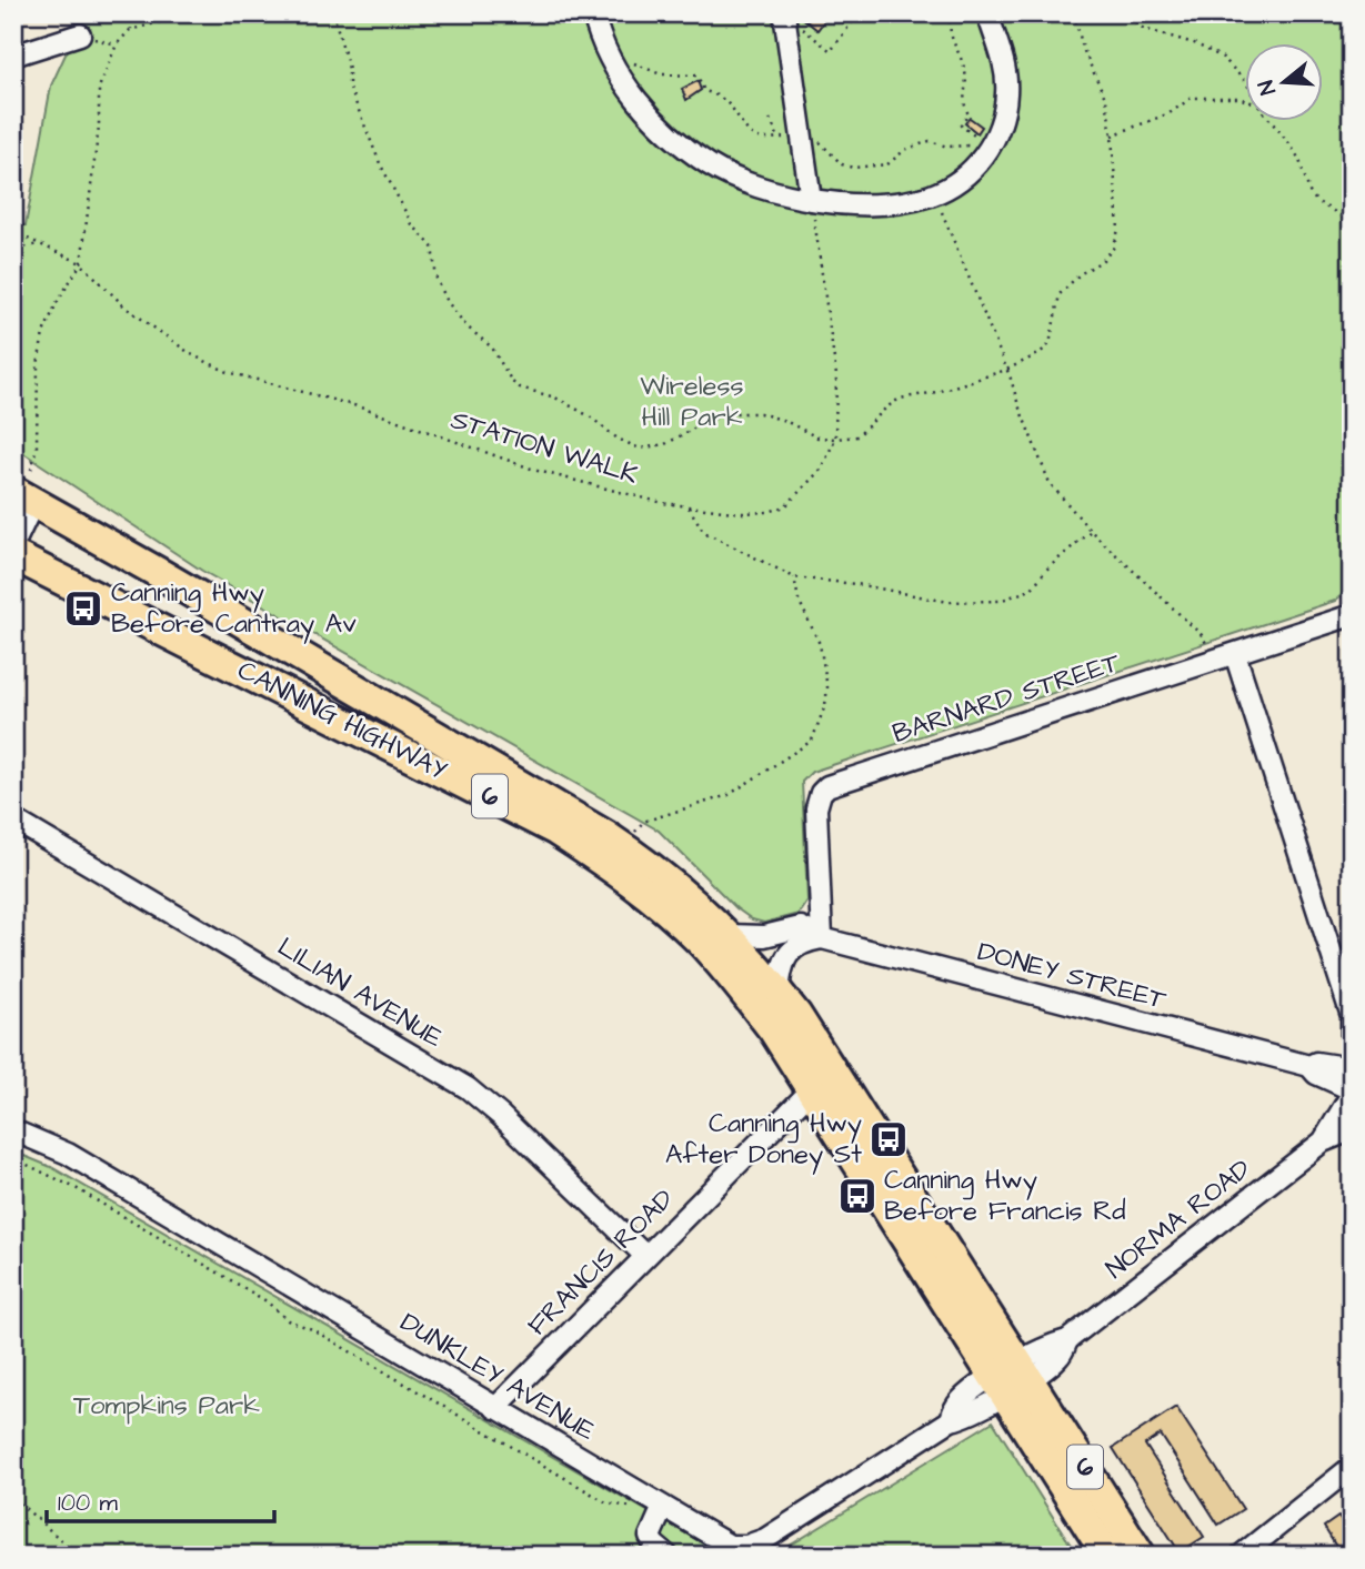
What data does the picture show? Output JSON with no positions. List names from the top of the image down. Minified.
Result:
{"streets":{"highway":["CANNING HIGHWAY","6"],"street":["BARNARD STREET","DONEY STREET","LILIAN AVENUE","NORMA ROAD","FRANCIS ROAD","DUNKLEY AVENUE"],"path":["STATION WALK"]},"crossings":[["BARNARD STREET","DONEY STREET"],["CANNING HIGHWAY","DONEY STREET"],["CANNING HIGHWAY","NORMA ROAD"],["CANNING HIGHWAY","FRANCIS ROAD"],["CANNING HIGHWAY","DUNKLEY AVENUE"],["DONEY STREET","NORMA ROAD"],["LILIAN AVENUE","FRANCIS ROAD"],["NORMA ROAD","DUNKLEY AVENUE"],["FRANCIS ROAD","DUNKLEY AVENUE"]],"parks":["Wireless Hill Park","Tompkins Park"],"places":{"bus stop":["Canning Hwy Before Cantray Av","Canning Hwy After Doney St","Canning Hwy Before Francis Rd"]},"scale_bar":"100 m","north":"left"}
